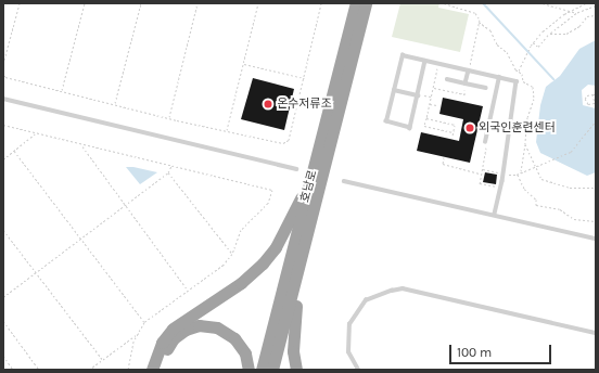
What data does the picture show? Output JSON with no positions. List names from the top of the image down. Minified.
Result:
{"streets":{"highway":["호남로"]},"places":["온수저류조","외국인훈련센터"],"scale_bar":"100 m"}
